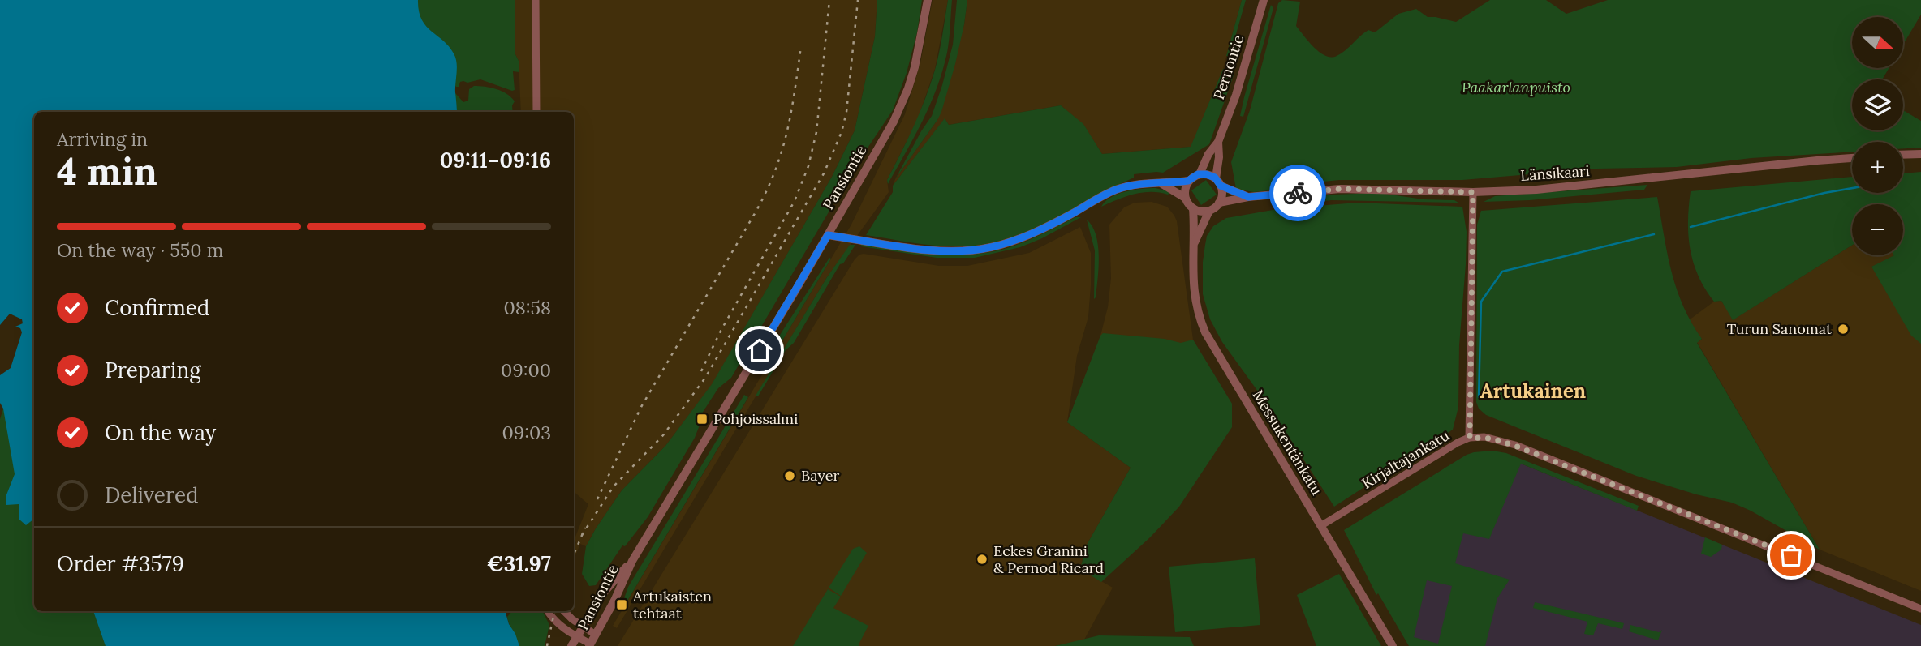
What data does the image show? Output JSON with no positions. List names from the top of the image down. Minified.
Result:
{"streets":{"street":["Pernontie","Länsikaari","Pansiontie","Messukentänkatu","Kirjaltajankatu"]},"crossings":[["Pernontie","Länsikaari"],["Pernontie","Messukentänkatu"],["Länsikaari","Messukentänkatu"],["Messukentänkatu","Kirjaltajankatu"]],"districts":["Artukainen"],"parks":["Paakarlanpuisto"],"places":{"other":["Turun Sanomat","Bayer","Eckes Granini & Pernod Ricard"],"transit":["Pohjoissalmi","Artukaisten tehtaat"]},"north":"right","page":{"map_buttons":["+","−"],"heading":["4 min","Arriving in","09:11–09:16"],"panel":["Order #3579","€31.97"],"bar":"On the way · 550 m","list":[["Confirmed","08:58"],["Preparing","09:00"],["On the way","09:03"],"Delivered"]}}
